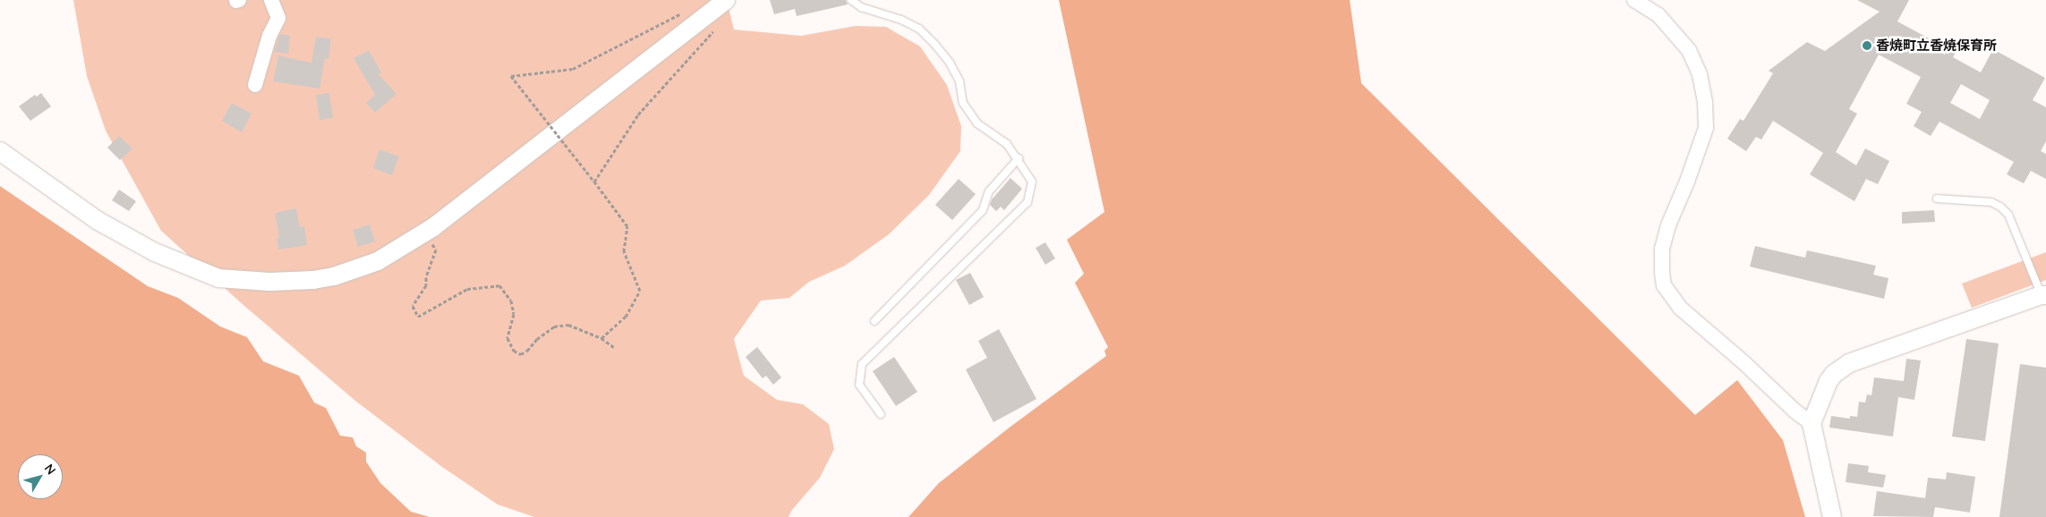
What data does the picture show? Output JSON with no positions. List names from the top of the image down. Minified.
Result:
{"places":["香焼町立香焼保育所"],"north":"top right"}
